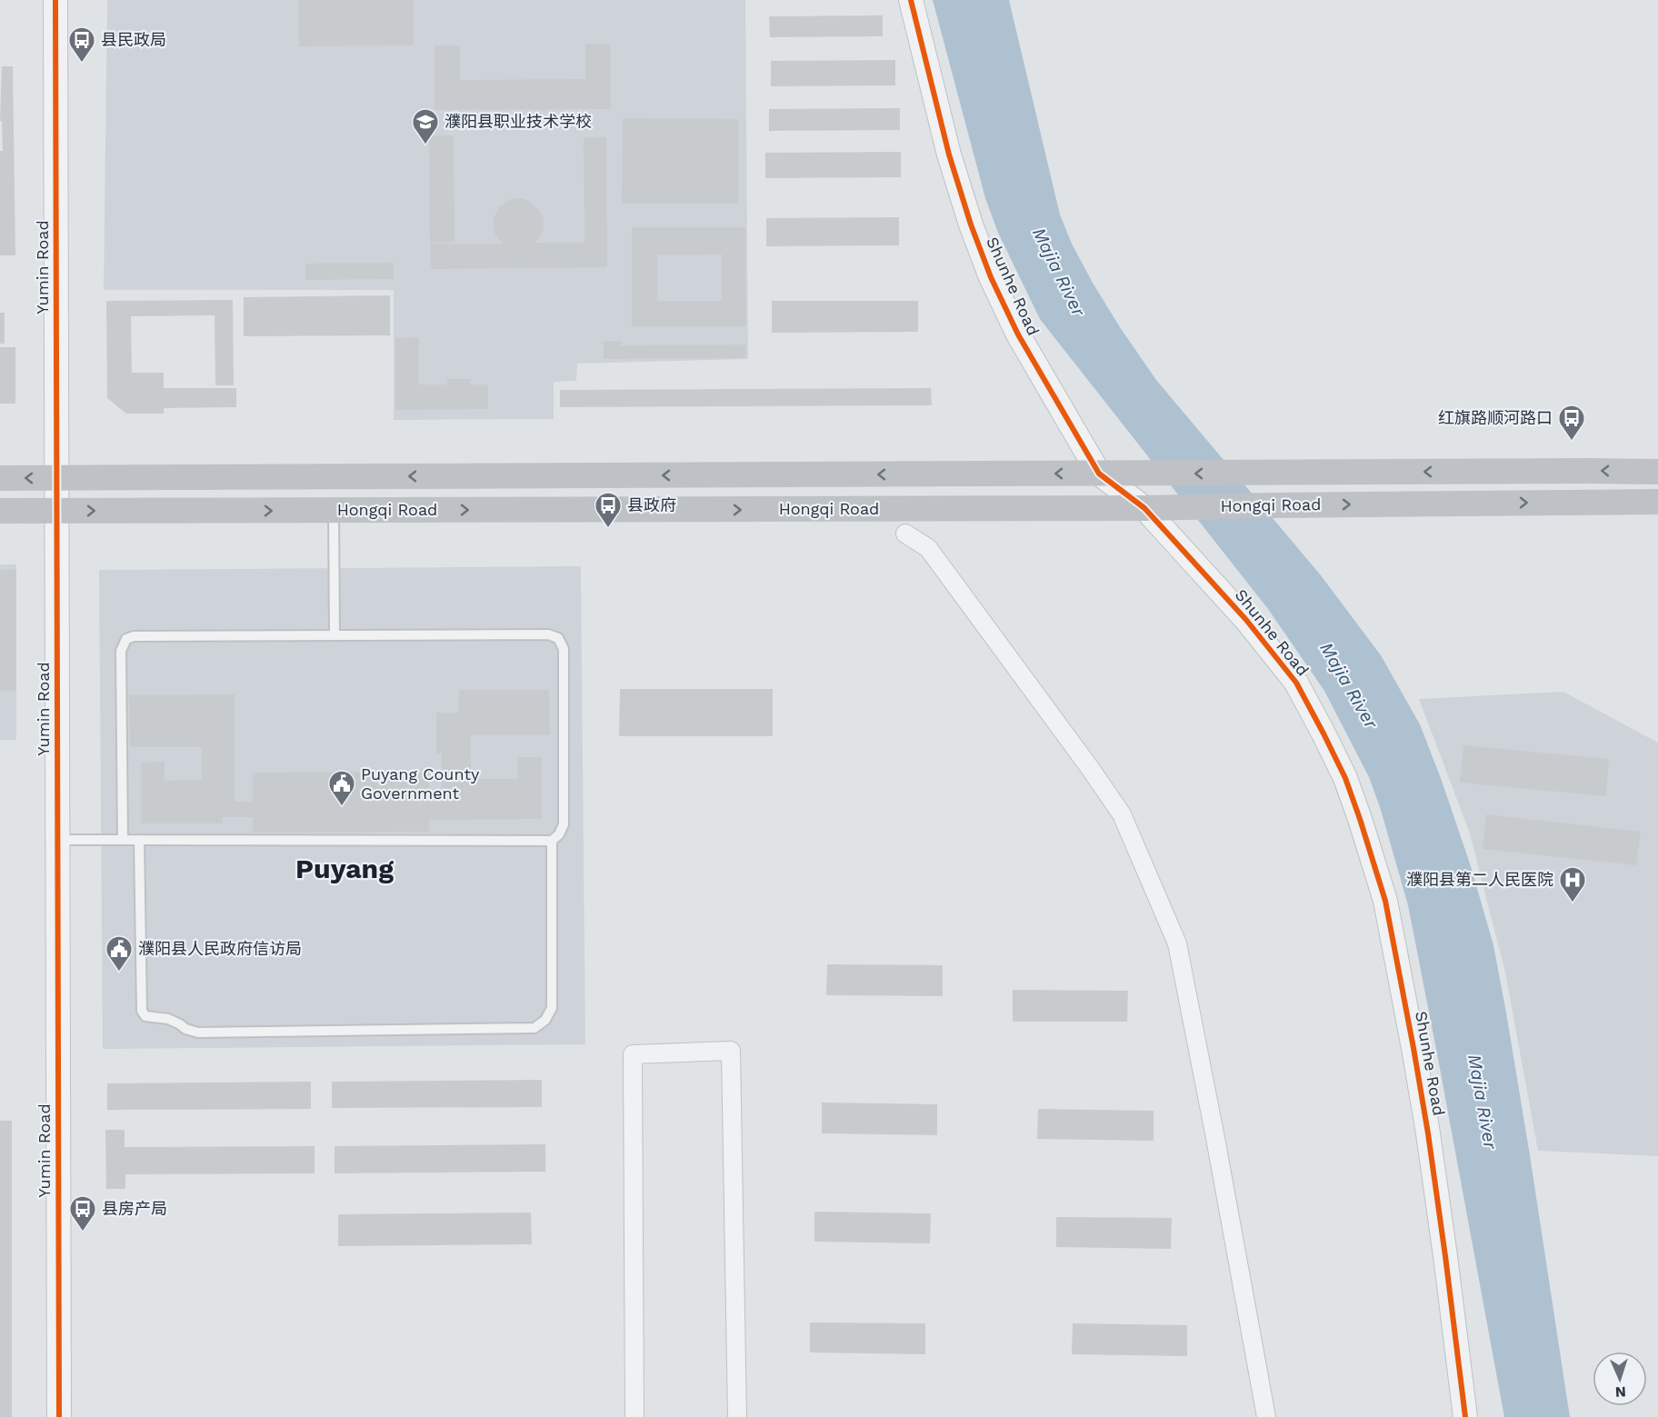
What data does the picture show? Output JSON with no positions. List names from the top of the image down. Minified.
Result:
{"streets":{"main road":["Hongqi Road"],"street":["Yumin Road","Shunhe Road"]},"crossings":[["Yumin Road","Hongqi Road"],["Shunhe Road","Hongqi Road"]],"districts":["Puyang"],"water":["Majia River"],"places":{"bus stop":["县民政局","红旗路顺河路口","县政府","县房产局"],"school or university":["濮阳县职业技术学校"],"public building":["Puyang County Government","濮阳县人民政府信访局"],"hospital":["濮阳县第二人民医院"]},"north":"bottom"}
